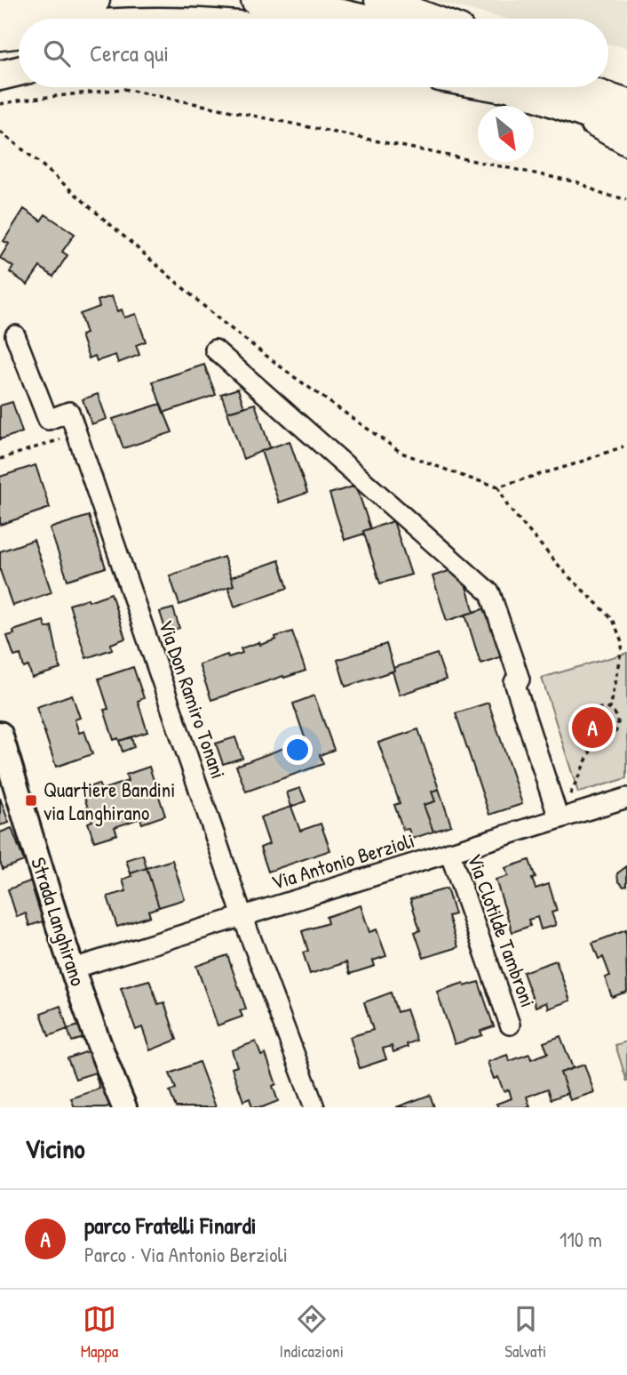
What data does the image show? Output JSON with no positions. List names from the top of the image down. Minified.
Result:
{"streets":{"main road":["Strada Langhirano"],"street":["Via Don Ramiro Tonani","Via Antonio Berzioli","Via Clotilde Tambroni"]},"crossings":[["Via Don Ramiro Tonani","Via Antonio Berzioli"],["Via Antonio Berzioli","Strada Langhirano"],["Via Antonio Berzioli","Via Clotilde Tambroni"]],"places":{"transit":["Quartiere Bandini via Langhirano"]},"north":"bottom right","page":{"search":"Cerca qui","pins":"A","heading":"Vicino","list":[{"mark":"A","name":"parco Fratelli Finardi","note":"Parco · Via Antonio Berzioli","value":"110 m"}],"nav":["Mappa","Indicazioni","Salvati"]}}
